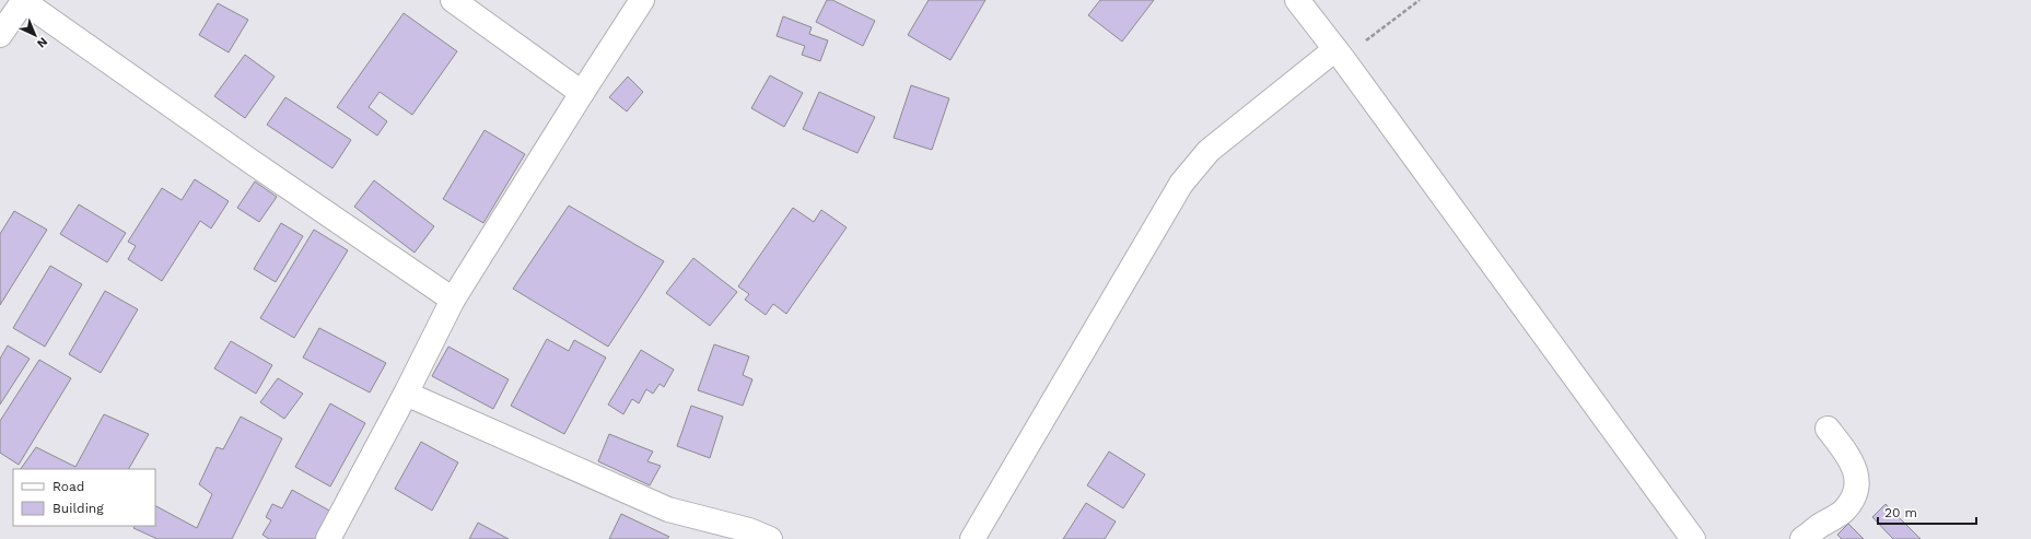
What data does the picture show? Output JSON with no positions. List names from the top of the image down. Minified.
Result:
{"legend":["Road","Building"],"scale_bar":"20 m","north":"bottom right"}
